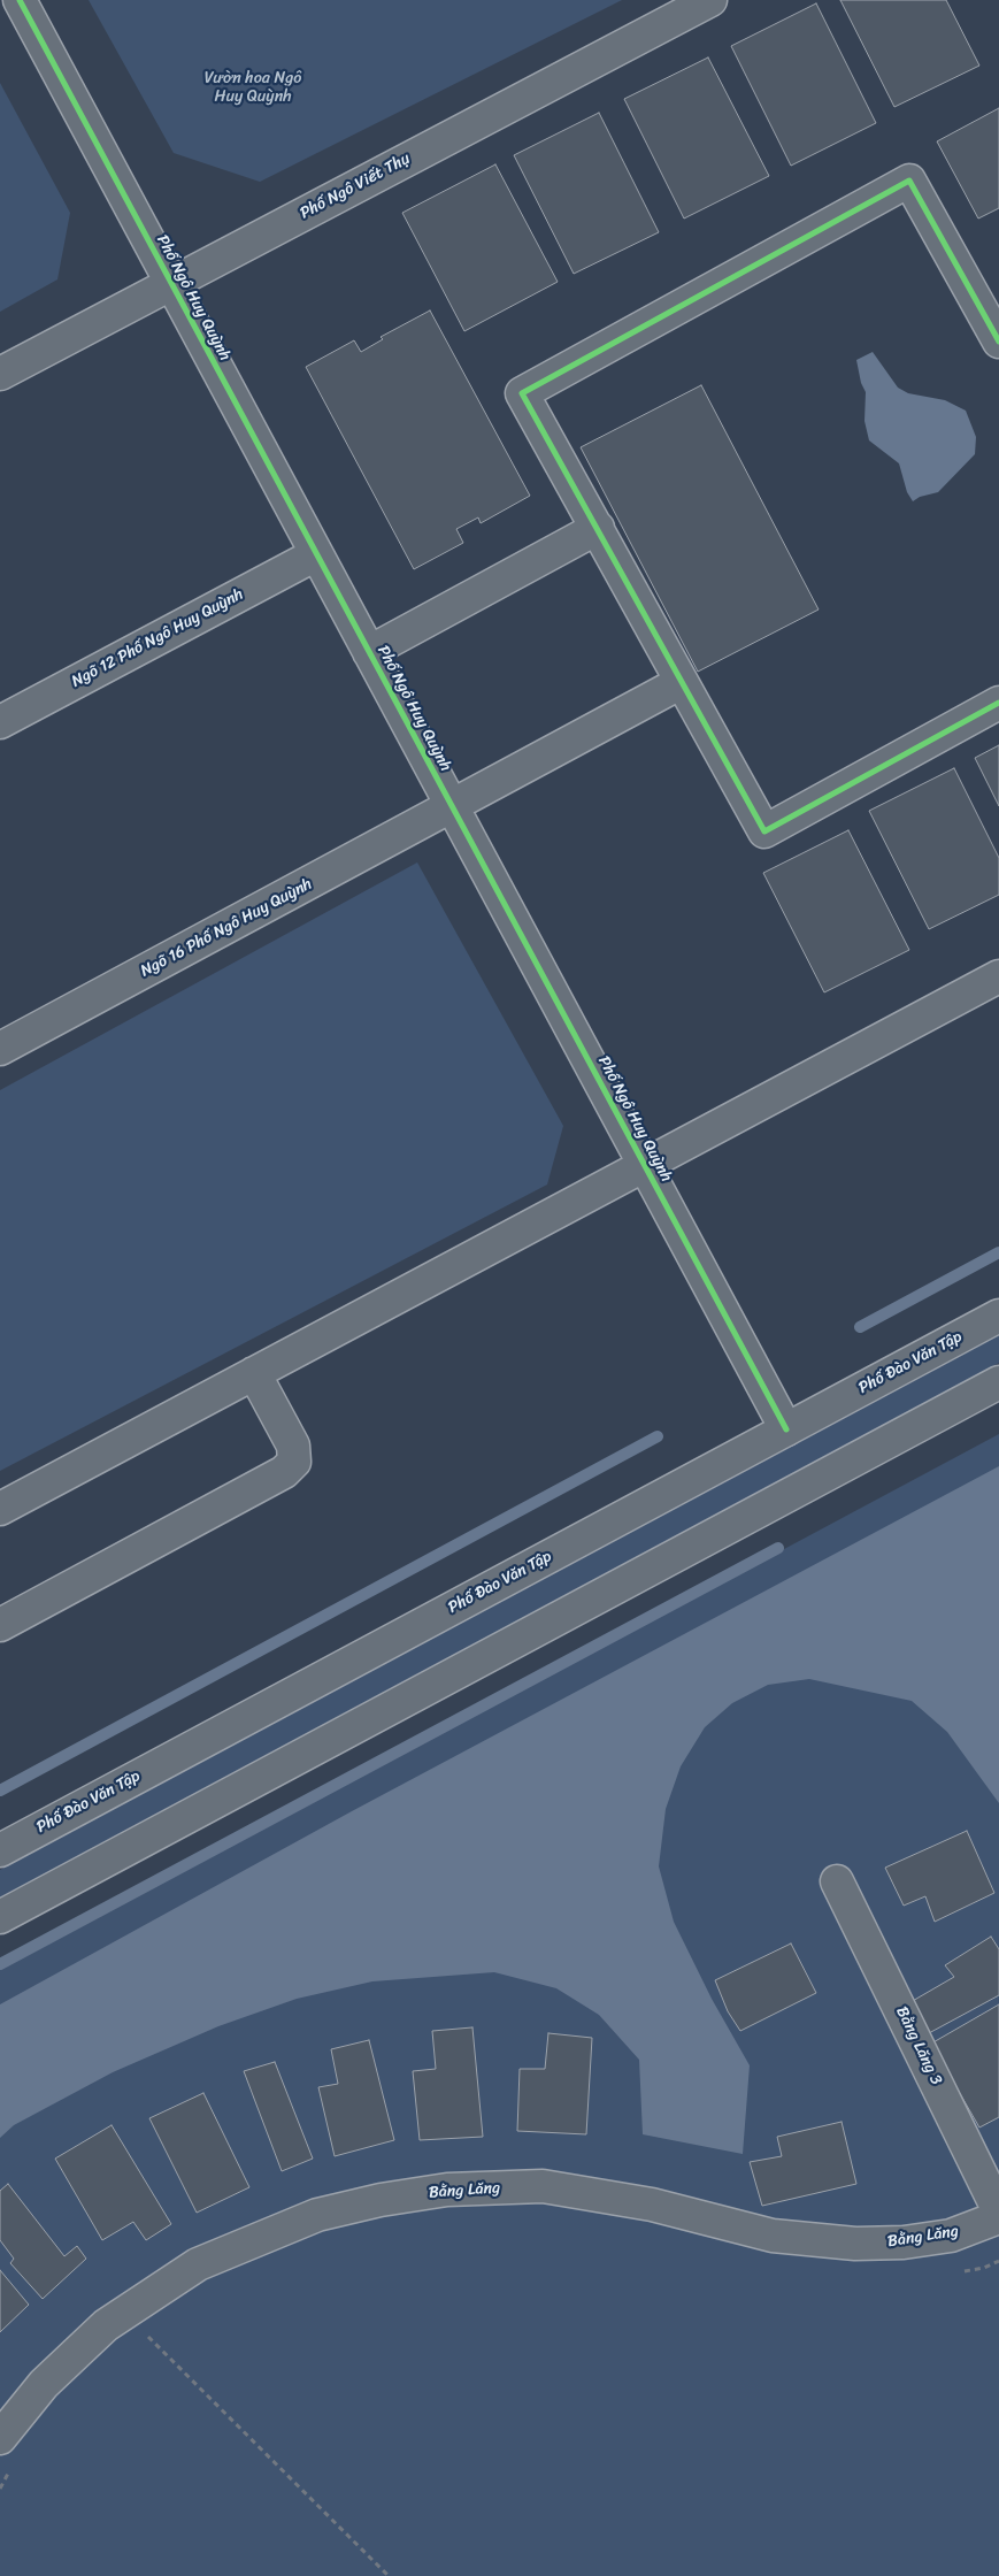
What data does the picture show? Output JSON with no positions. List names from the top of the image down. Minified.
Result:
{"streets":{"street":["Phố Ngô Viết Thụ","Phố Ngô Huy Quỳnh","Ngõ 12 Phố Ngô Huy Quỳnh","Ngõ 16 Phố Ngô Huy Quỳnh","Phố Đào Văn Tập","Bằng Lăng 3","Bằng Lăng"]},"crossings":[["Phố Ngô Viết Thụ","Phố Ngô Huy Quỳnh"],["Phố Ngô Huy Quỳnh","Ngõ 12 Phố Ngô Huy Quỳnh"],["Phố Ngô Huy Quỳnh","Ngõ 16 Phố Ngô Huy Quỳnh"],["Phố Ngô Huy Quỳnh","Phố Đào Văn Tập"]],"parks":["Vườn hoa Ngô Huy Quỳnh"]}
